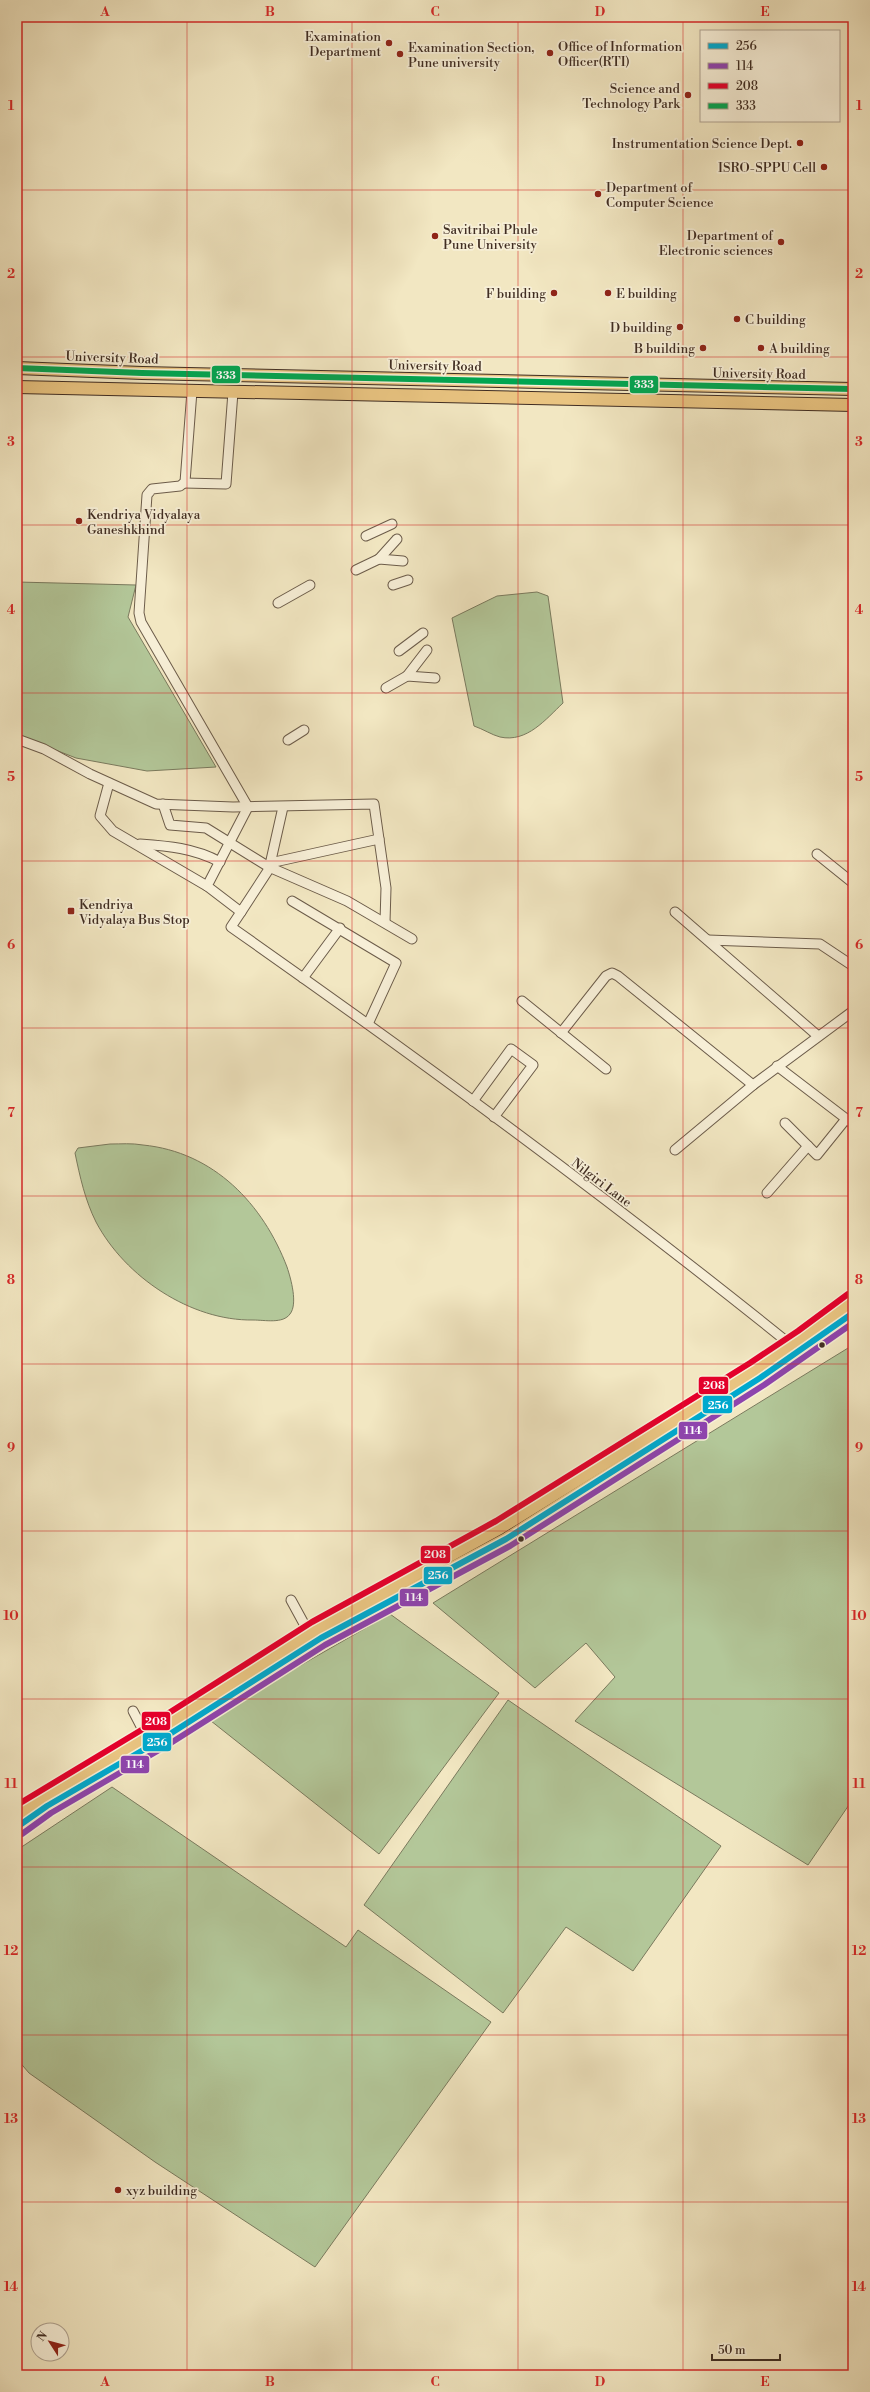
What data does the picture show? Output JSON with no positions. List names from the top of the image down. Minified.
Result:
{"streets":{"main road":["University Road"],"street":["Nilgiri Lane"]},"places":{"other":["Examination Department","Office of Information Officer(RTI)","Examination Section, Pune university","Science and Technology Park","Instrumentation Science Dept.","ISRO-SPPU Cell","Department of Computer Science","Savitribai Phule Pune University","Department of Electronic sciences","F building","E building","C building","D building","B building","A building","Kendriya Vidyalaya Ganeshkhind","xyz building"],"transit":["Kendriya Vidyalaya Bus Stop"]},"lines":["transit line 333","transit line 208","transit line 256","transit line 114"],"legend":["256","114","208","333"],"scale_bar":"50 m","north":"top left","grid":{"columns":["A","B","C","D","E"],"rows":["1","2","3","4","5","6","7","8","9","10","11","12","13","14"]}}
